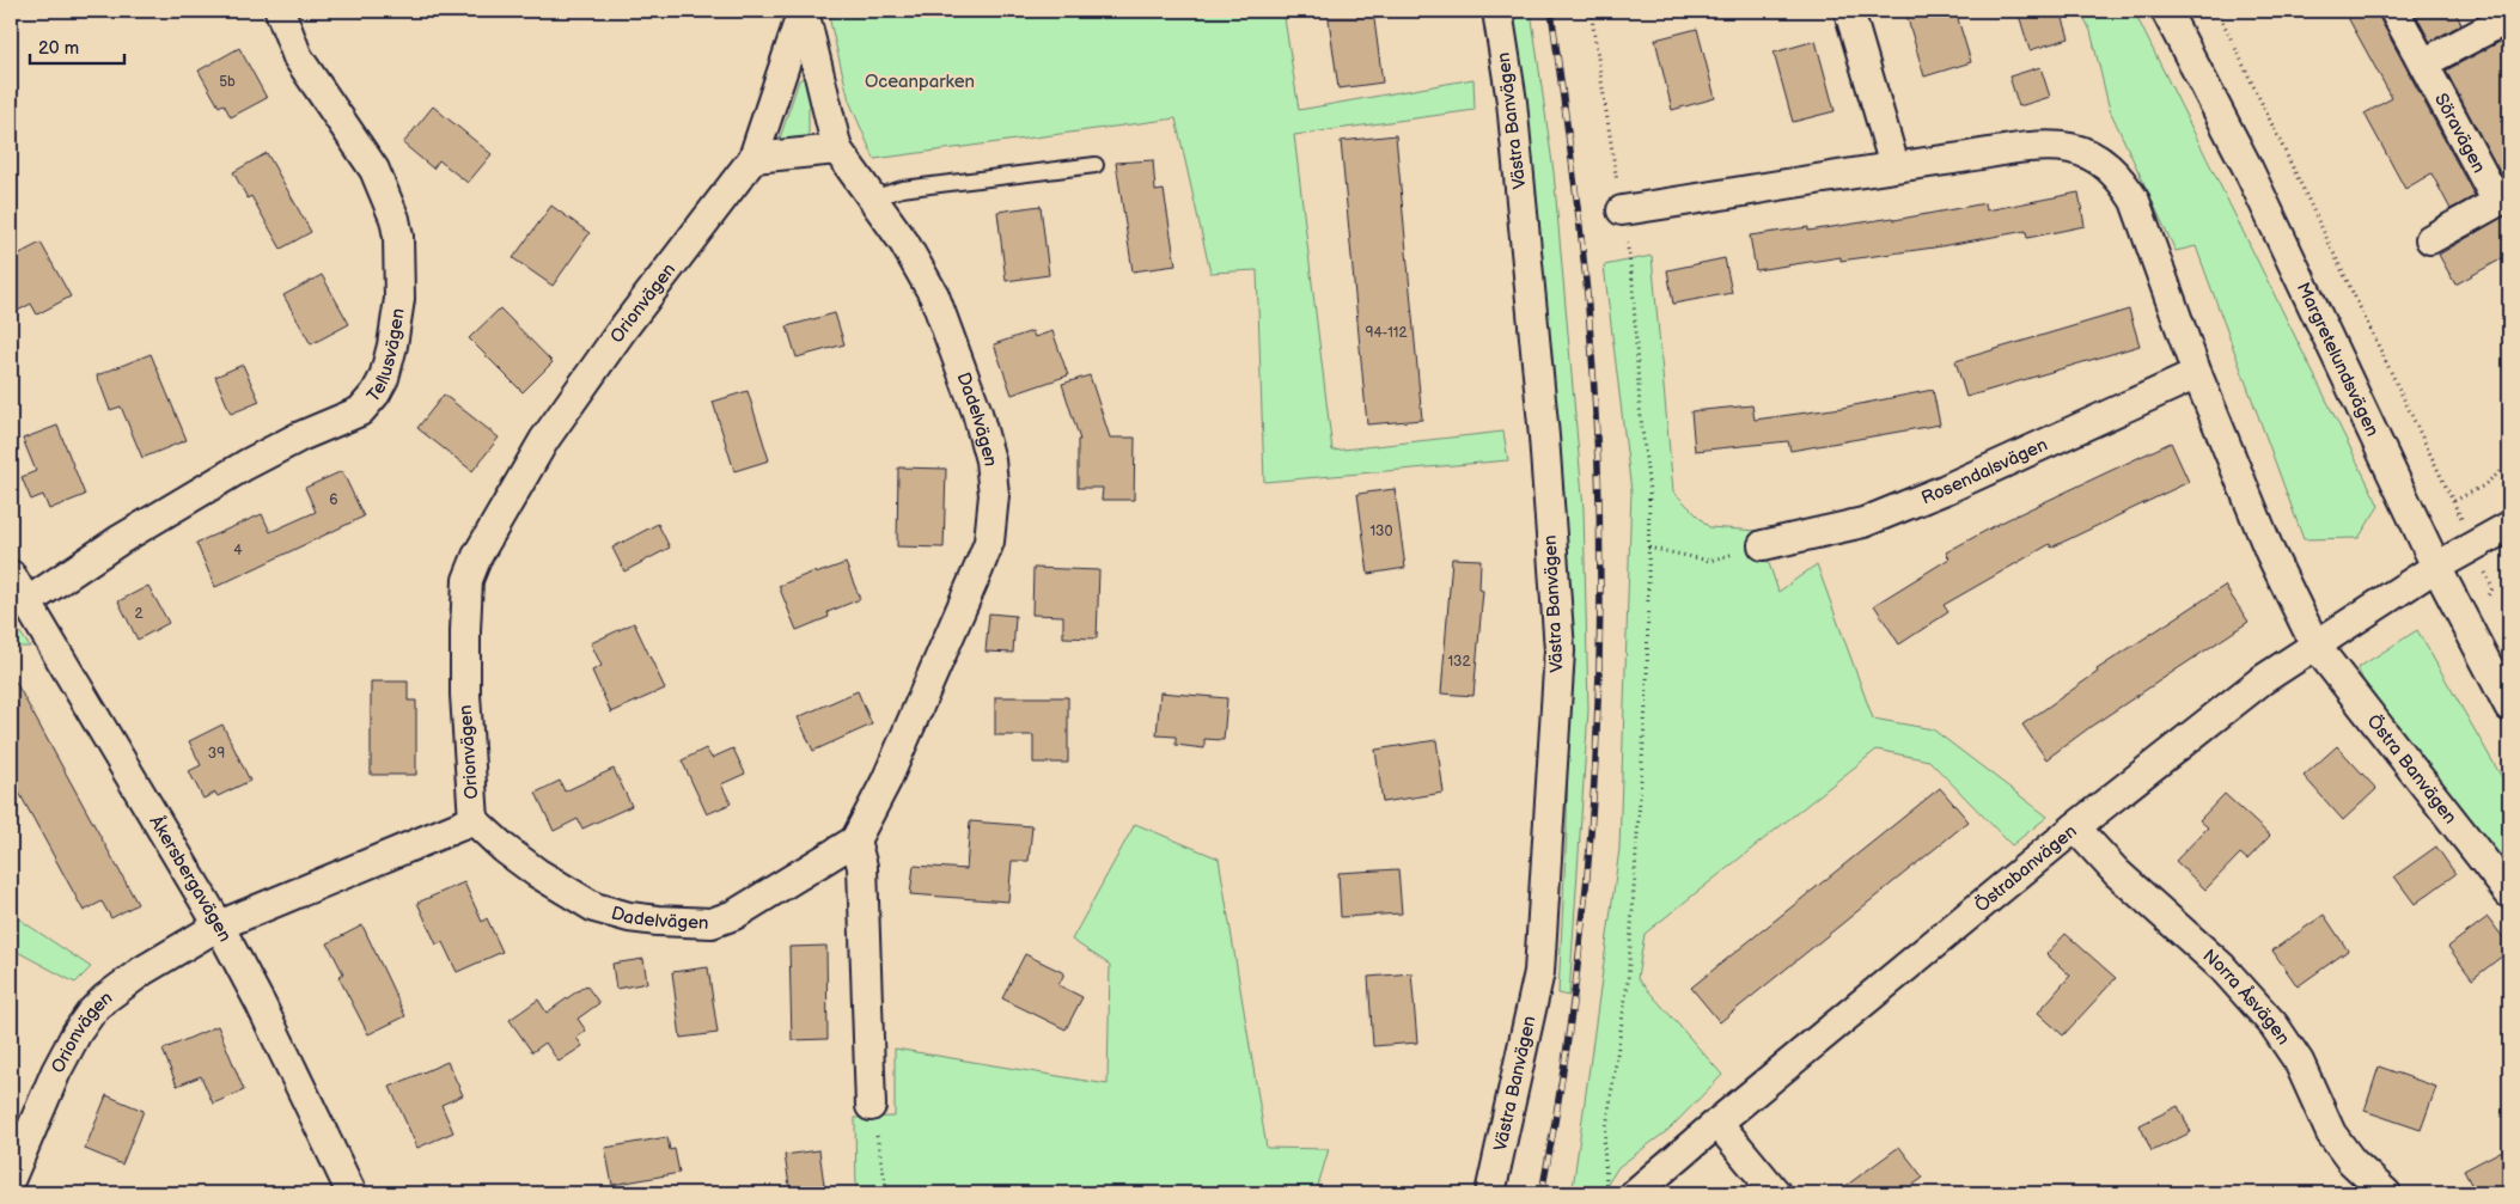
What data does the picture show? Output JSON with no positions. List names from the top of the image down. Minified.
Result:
{"streets":{"street":["Västra Banvägen","Söravägen","Orionvägen","Tellusvägen","Margretelundsvägen","Dadelvägen","Rosendalsvägen","Östra Banvägen","Östrabanvägen","Åkersbergavägen","Norra Åsvägen"]},"crossings":[["Orionvägen","Dadelvägen"],["Orionvägen","Åkersbergavägen"],["Tellusvägen","Åkersbergavägen"],["Margretelundsvägen","Östrabanvägen"],["Östra Banvägen","Östrabanvägen"],["Östrabanvägen","Norra Åsvägen"]],"parks":["Oceanparken"],"house_numbers":["5b","94-112","6","130","4","2","132","39"],"scale_bar":"20 m"}
